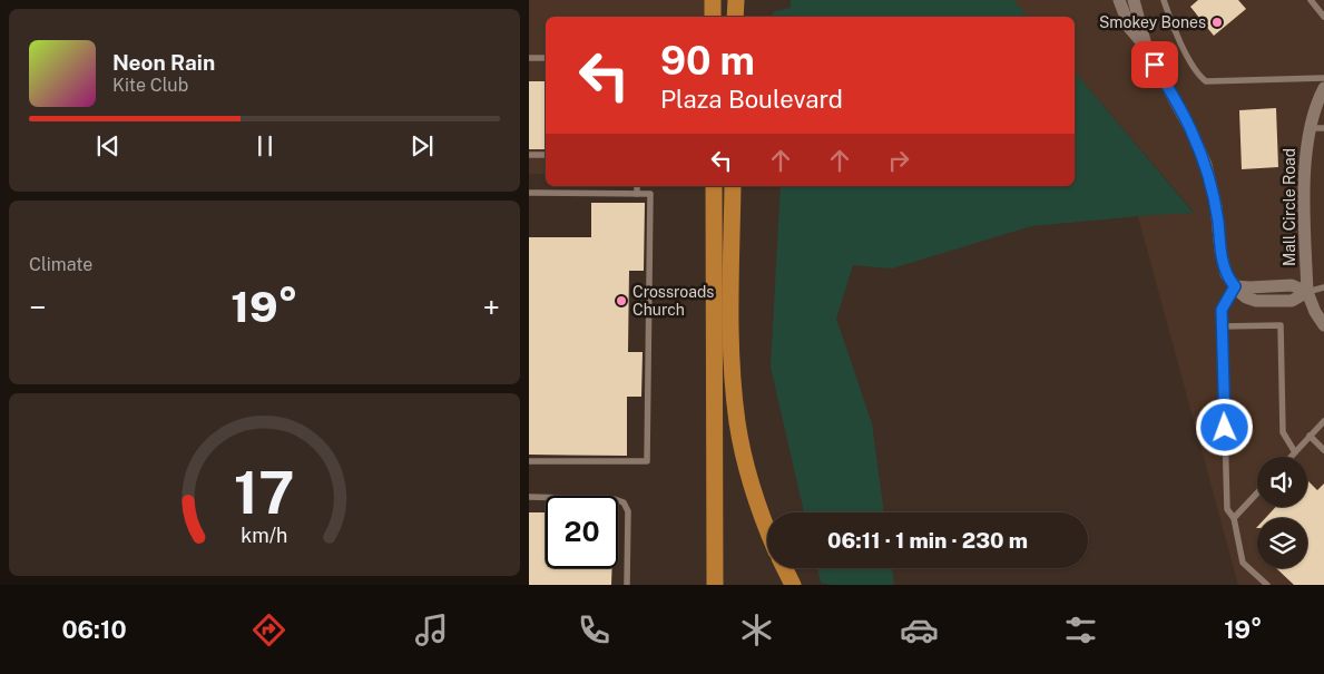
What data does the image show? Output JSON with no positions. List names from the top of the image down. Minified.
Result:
{"streets":{"street":["Mall Circle Road"]},"places":["Smokey Bones","Crossroads Church"],"page":{"turn":["90 m","Plaza Boulevard"],"song":["Neon Rain","Kite Club"],"tile":"Climate","heat":["−","19°","+"],"limit":"20","trip":"06:11 · 1 min · 230 m","tabs":["06:10","19°"],"gauge":["17","km/h"]}}
